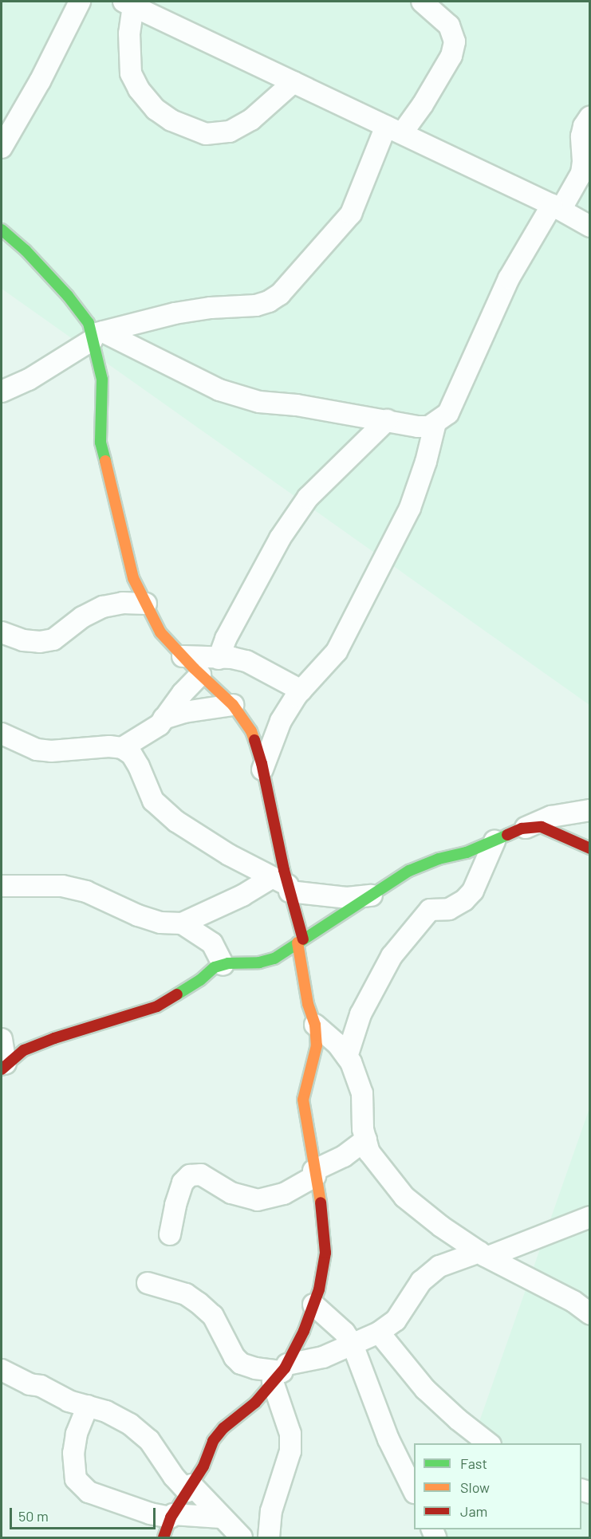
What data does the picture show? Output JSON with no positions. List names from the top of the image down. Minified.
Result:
{"legend":["Fast","Slow","Jam"],"scale_bar":"50 m"}
